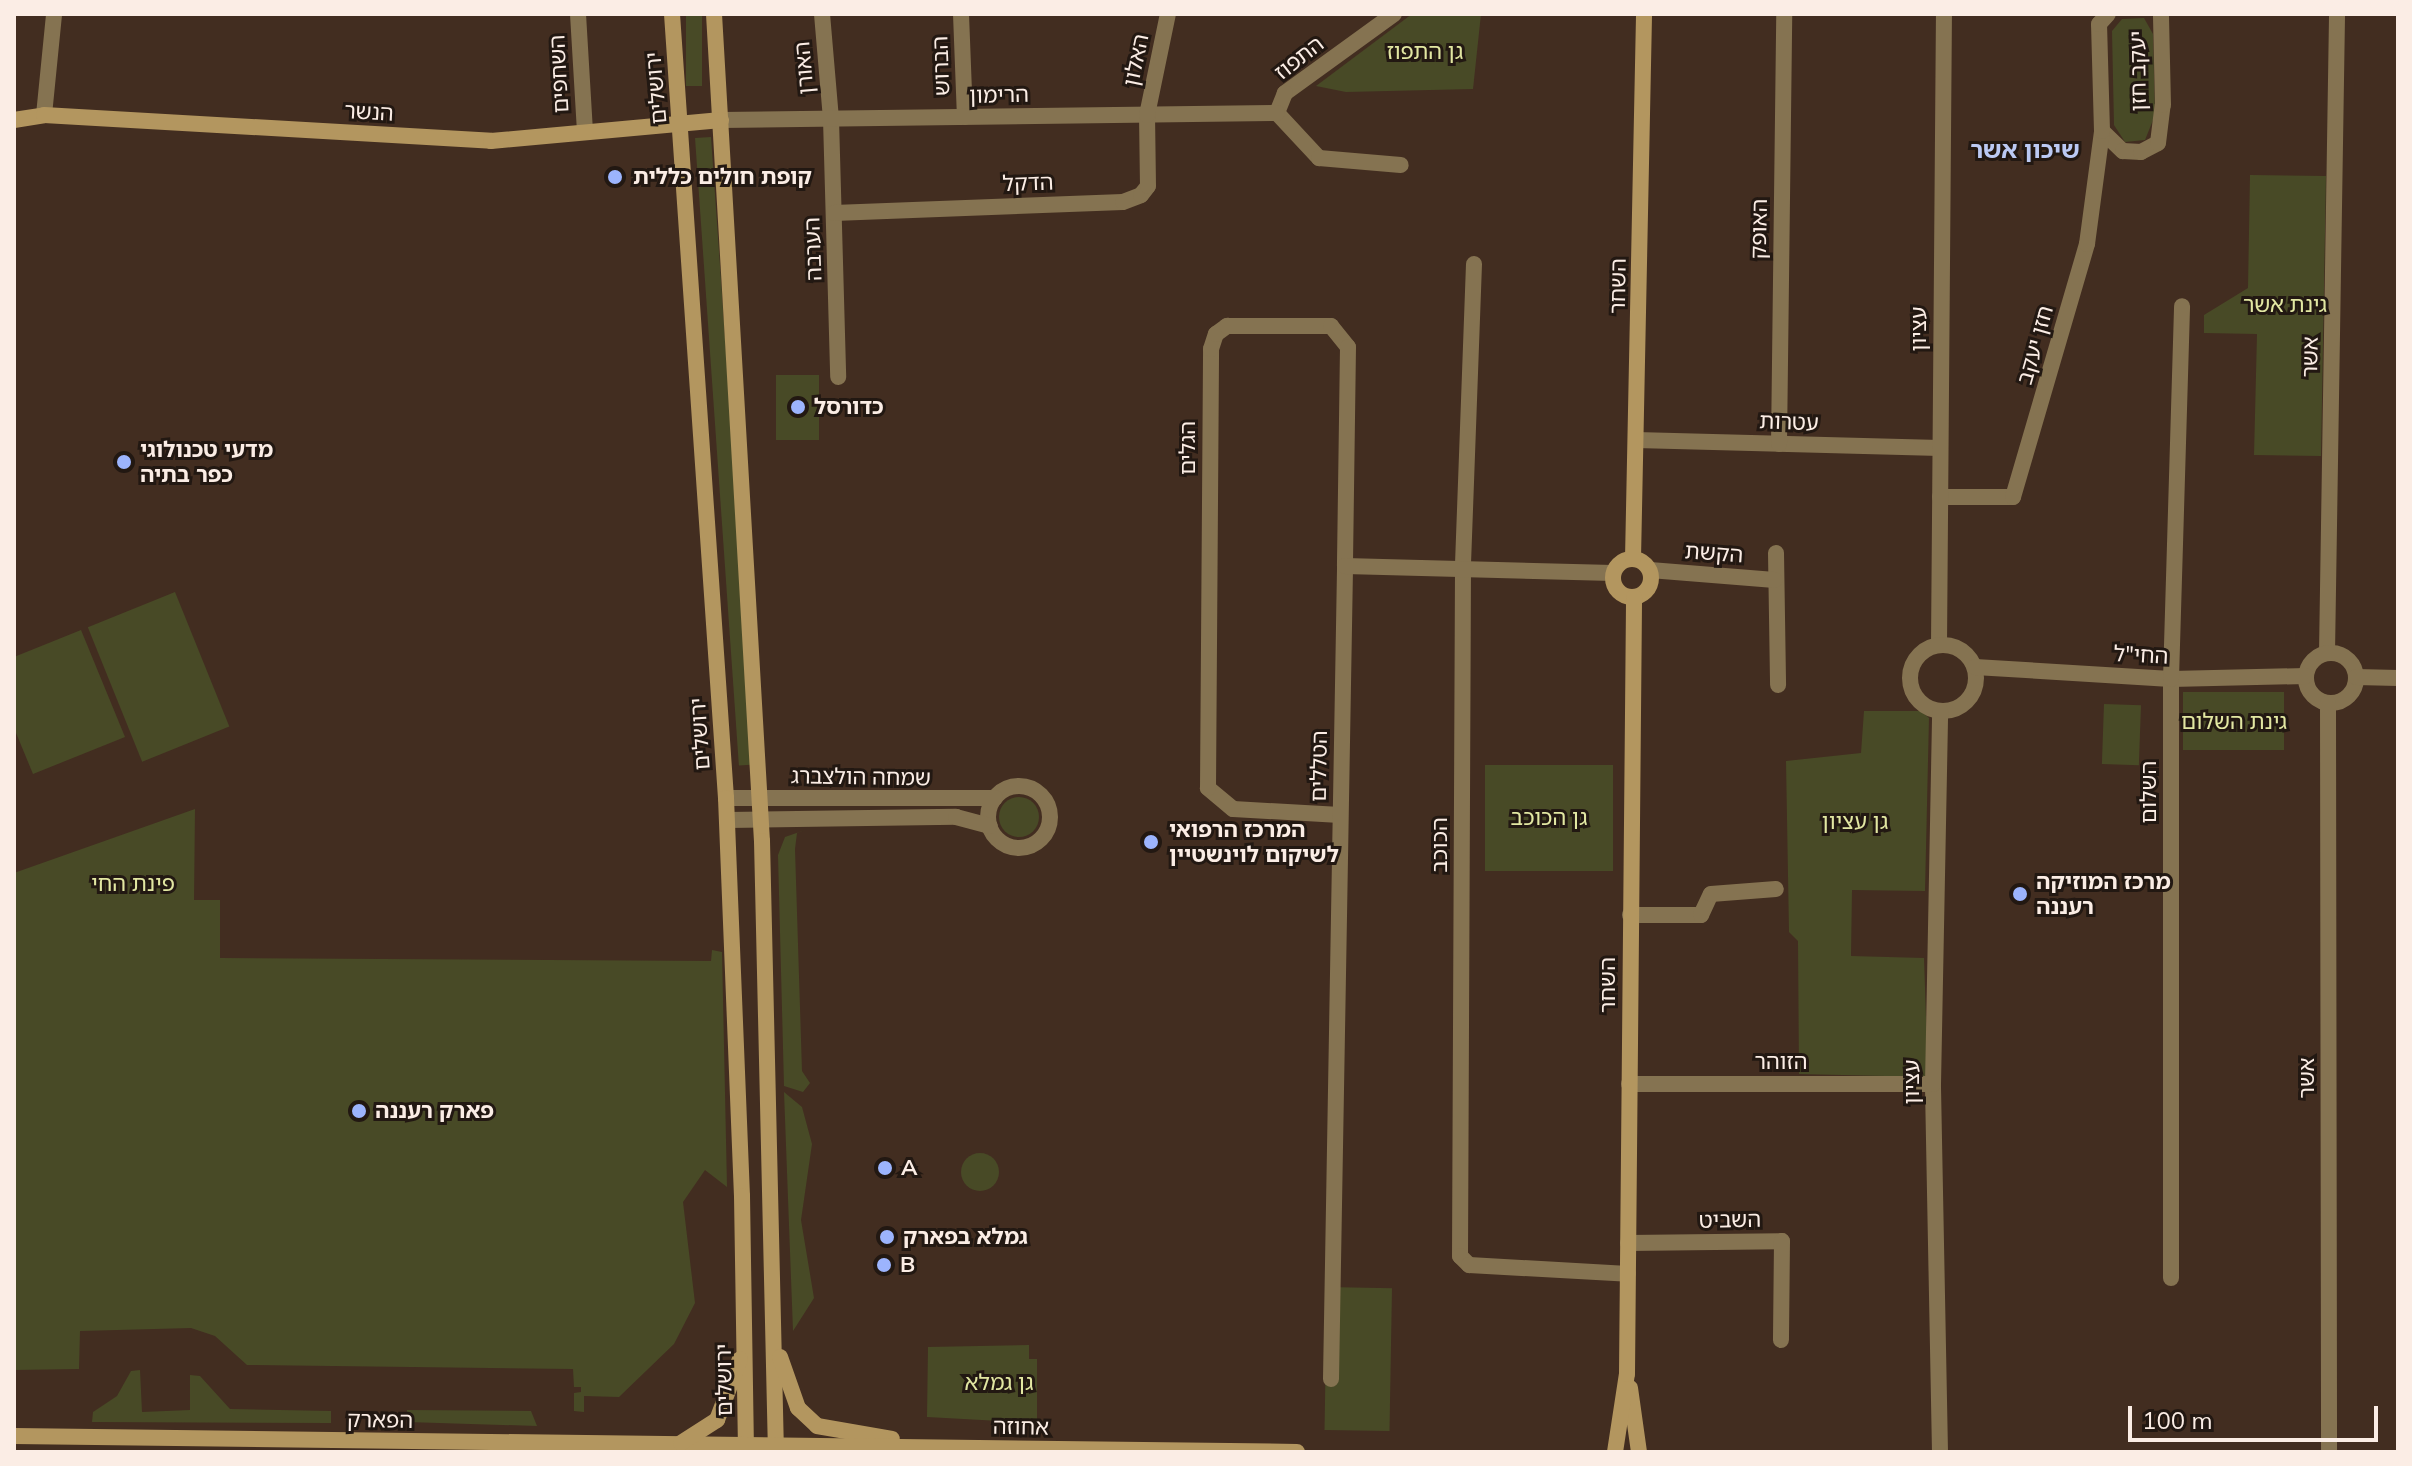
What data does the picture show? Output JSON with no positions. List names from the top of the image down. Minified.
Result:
{"streets":{"main road":["ירושלים","הנשר","השחר","הפארק","אחוזה"],"street":["התפוז","האלון","הברוש","האורן","יעקב חזן","השחפים","הרימון","הדקל","האופק","הערבה","עציון","חזן יעקב","אשר","עטרות","הגלים","הקשת","החי\"ל","הטללים","שמחה הולצברג","השלום","הכוכב","הזוהר","השביט"]},"crossings":[["התפוז","הרימון"],["האלון","הרימון"],["האלון","הדקל"],["הברוש","הרימון"],["האורן","הרימון"],["האורן","הערבה"],["יעקב חזן","חזן יעקב"],["השחפים","הנשר"],["ירושלים","הנשר"],["ירושלים","שמחה הולצברג"],["ירושלים","הפארק"],["ירושלים","אחוזה"],["הרימון","הנשר"],["הרימון","הדקל"],["הרימון","הערבה"],["הדקל","הערבה"],["האופק","עטרות"],["השחר","עטרות"],["השחר","הקשת"],["השחר","הכוכב"],["השחר","הזוהר"],["השחר","השביט"],["עציון","חזן יעקב"],["עציון","עטרות"],["עציון","החי\"ל"],["עציון","הזוהר"],["אשר","החי\"ל"],["הגלים","הטללים"],["החי\"ל","השלום"],["הפארק","אחוזה"]],"districts":["שיכון אשר"],"parks":["גן התפוז","גינת אשר","גינת השלום","גן הכוכב","גן עציון","פינת החי","גן גמלא"],"places":["קופת חולים כללית","כדורסל","מדעי טכנולוגי כפר בתיה","המרכז הרפואי לשיקום לוינשטיין","מרכז המוזיקה רעננה","פארק רעננה","A","גמלא בפארק","B"],"scale_bar":"100 m"}
